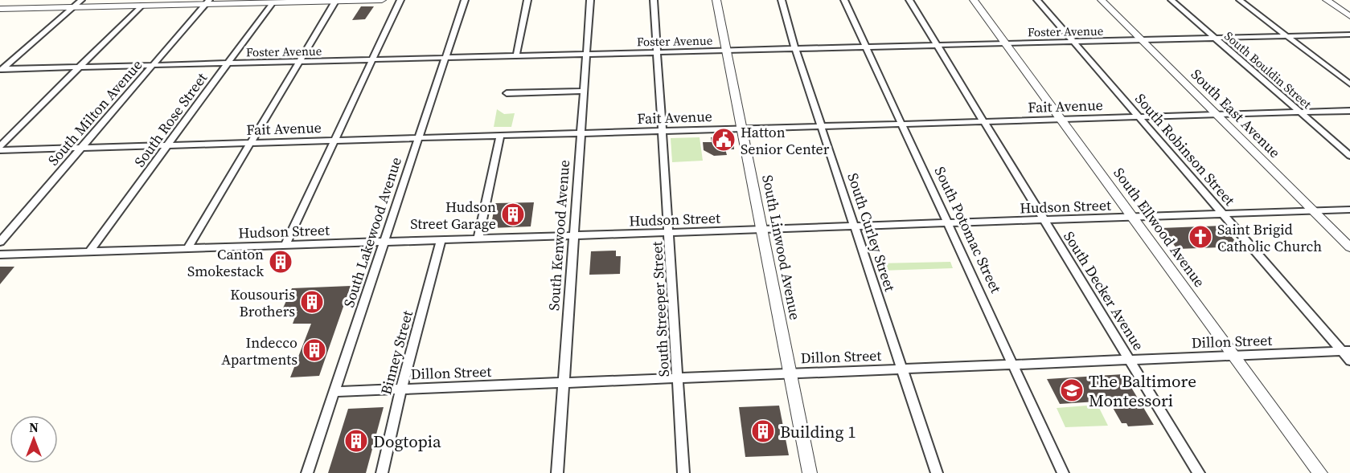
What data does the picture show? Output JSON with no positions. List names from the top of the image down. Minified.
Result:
{"streets":{"street":["Foster Avenue","South Bouldin Street","Fait Avenue","South Milton Avenue","South East Avenue","South Rose Street","South Robinson Street","Hudson Street","South Ellwood Avenue","South Potomac Street","South Lakewood Avenue","South Curley Street","South Kenwood Avenue","South Linwood Avenue","South Decker Avenue","South Streeper Street","Dillon Street","Binney Street"]},"crossings":[["Foster Avenue","South Bouldin Street"],["Foster Avenue","South Milton Avenue"],["Foster Avenue","South East Avenue"],["Foster Avenue","South Rose Street"],["Foster Avenue","South Robinson Street"],["Foster Avenue","South Ellwood Avenue"],["Foster Avenue","South Potomac Street"],["Foster Avenue","South Lakewood Avenue"],["Foster Avenue","South Curley Street"],["Foster Avenue","South Kenwood Avenue"],["Foster Avenue","South Linwood Avenue"],["Foster Avenue","South Decker Avenue"],["Foster Avenue","South Streeper Street"],["South Bouldin Street","Fait Avenue"],["Fait Avenue","South Milton Avenue"],["Fait Avenue","South East Avenue"],["Fait Avenue","South Rose Street"],["Fait Avenue","South Robinson Street"],["Fait Avenue","South Ellwood Avenue"],["Fait Avenue","South Potomac Street"],["Fait Avenue","South Lakewood Avenue"],["Fait Avenue","South Curley Street"],["Fait Avenue","South Kenwood Avenue"],["Fait Avenue","South Linwood Avenue"],["Fait Avenue","South Decker Avenue"],["Fait Avenue","South Streeper Street"],["South East Avenue","Hudson Street"],["South Rose Street","Hudson Street"],["South Robinson Street","Hudson Street"],["South Robinson Street","Dillon Street"],["Hudson Street","South Ellwood Avenue"],["Hudson Street","South Potomac Street"],["Hudson Street","South Lakewood Avenue"],["Hudson Street","South Curley Street"],["Hudson Street","South Kenwood Avenue"],["Hudson Street","South Linwood Avenue"],["Hudson Street","South Decker Avenue"],["Hudson Street","South Streeper Street"],["Hudson Street","Binney Street"],["South Ellwood Avenue","Dillon Street"],["South Potomac Street","Dillon Street"],["South Lakewood Avenue","Dillon Street"],["South Curley Street","Dillon Street"],["South Kenwood Avenue","Dillon Street"],["South Linwood Avenue","Dillon Street"],["South Decker Avenue","Dillon Street"],["South Streeper Street","Dillon Street"],["Dillon Street","Binney Street"]],"places":{"public building":["Hatton Senior Center"],"building":["Hudson Street Garage","Canton Smokestack","Kousouris Brothers","Indecco Apartments","Building 1","Dogtopia"],"church":["Saint Brigid Catholic Church"],"school or university":["The Baltimore Montessori"]},"north":"top"}
